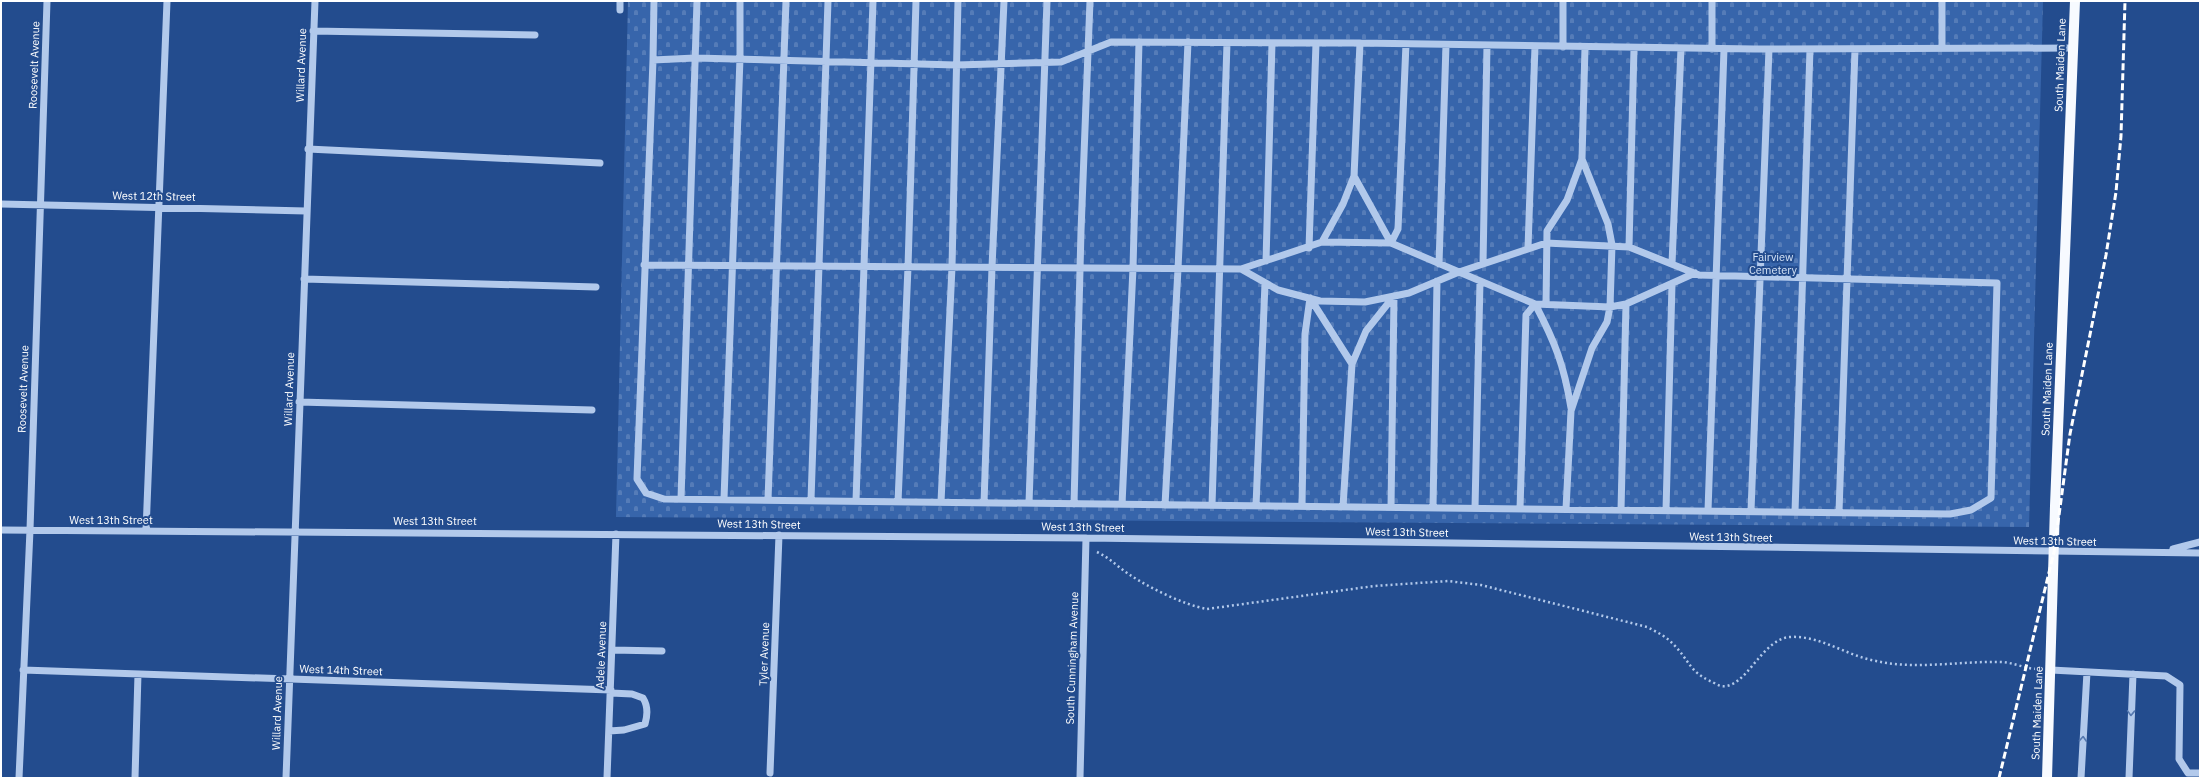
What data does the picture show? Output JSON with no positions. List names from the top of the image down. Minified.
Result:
{"streets":{"main road":["South Maiden Lane"],"street":["Roosevelt Avenue","Willard Avenue","West 12th Street","West 13th Street","Tyler Avenue","Adele Avenue","South Cunningham Avenue","West 14th Street"]},"crossings":[["Roosevelt Avenue","West 12th Street"],["Roosevelt Avenue","West 13th Street"],["Roosevelt Avenue","West 14th Street"],["Willard Avenue","West 12th Street"],["Willard Avenue","West 13th Street"],["Willard Avenue","West 14th Street"],["South Maiden Lane","West 13th Street"],["West 13th Street","Tyler Avenue"],["West 13th Street","Adele Avenue"],["West 13th Street","South Cunningham Avenue"],["Adele Avenue","West 14th Street"]],"parks":["Fairview Cemetery"]}
